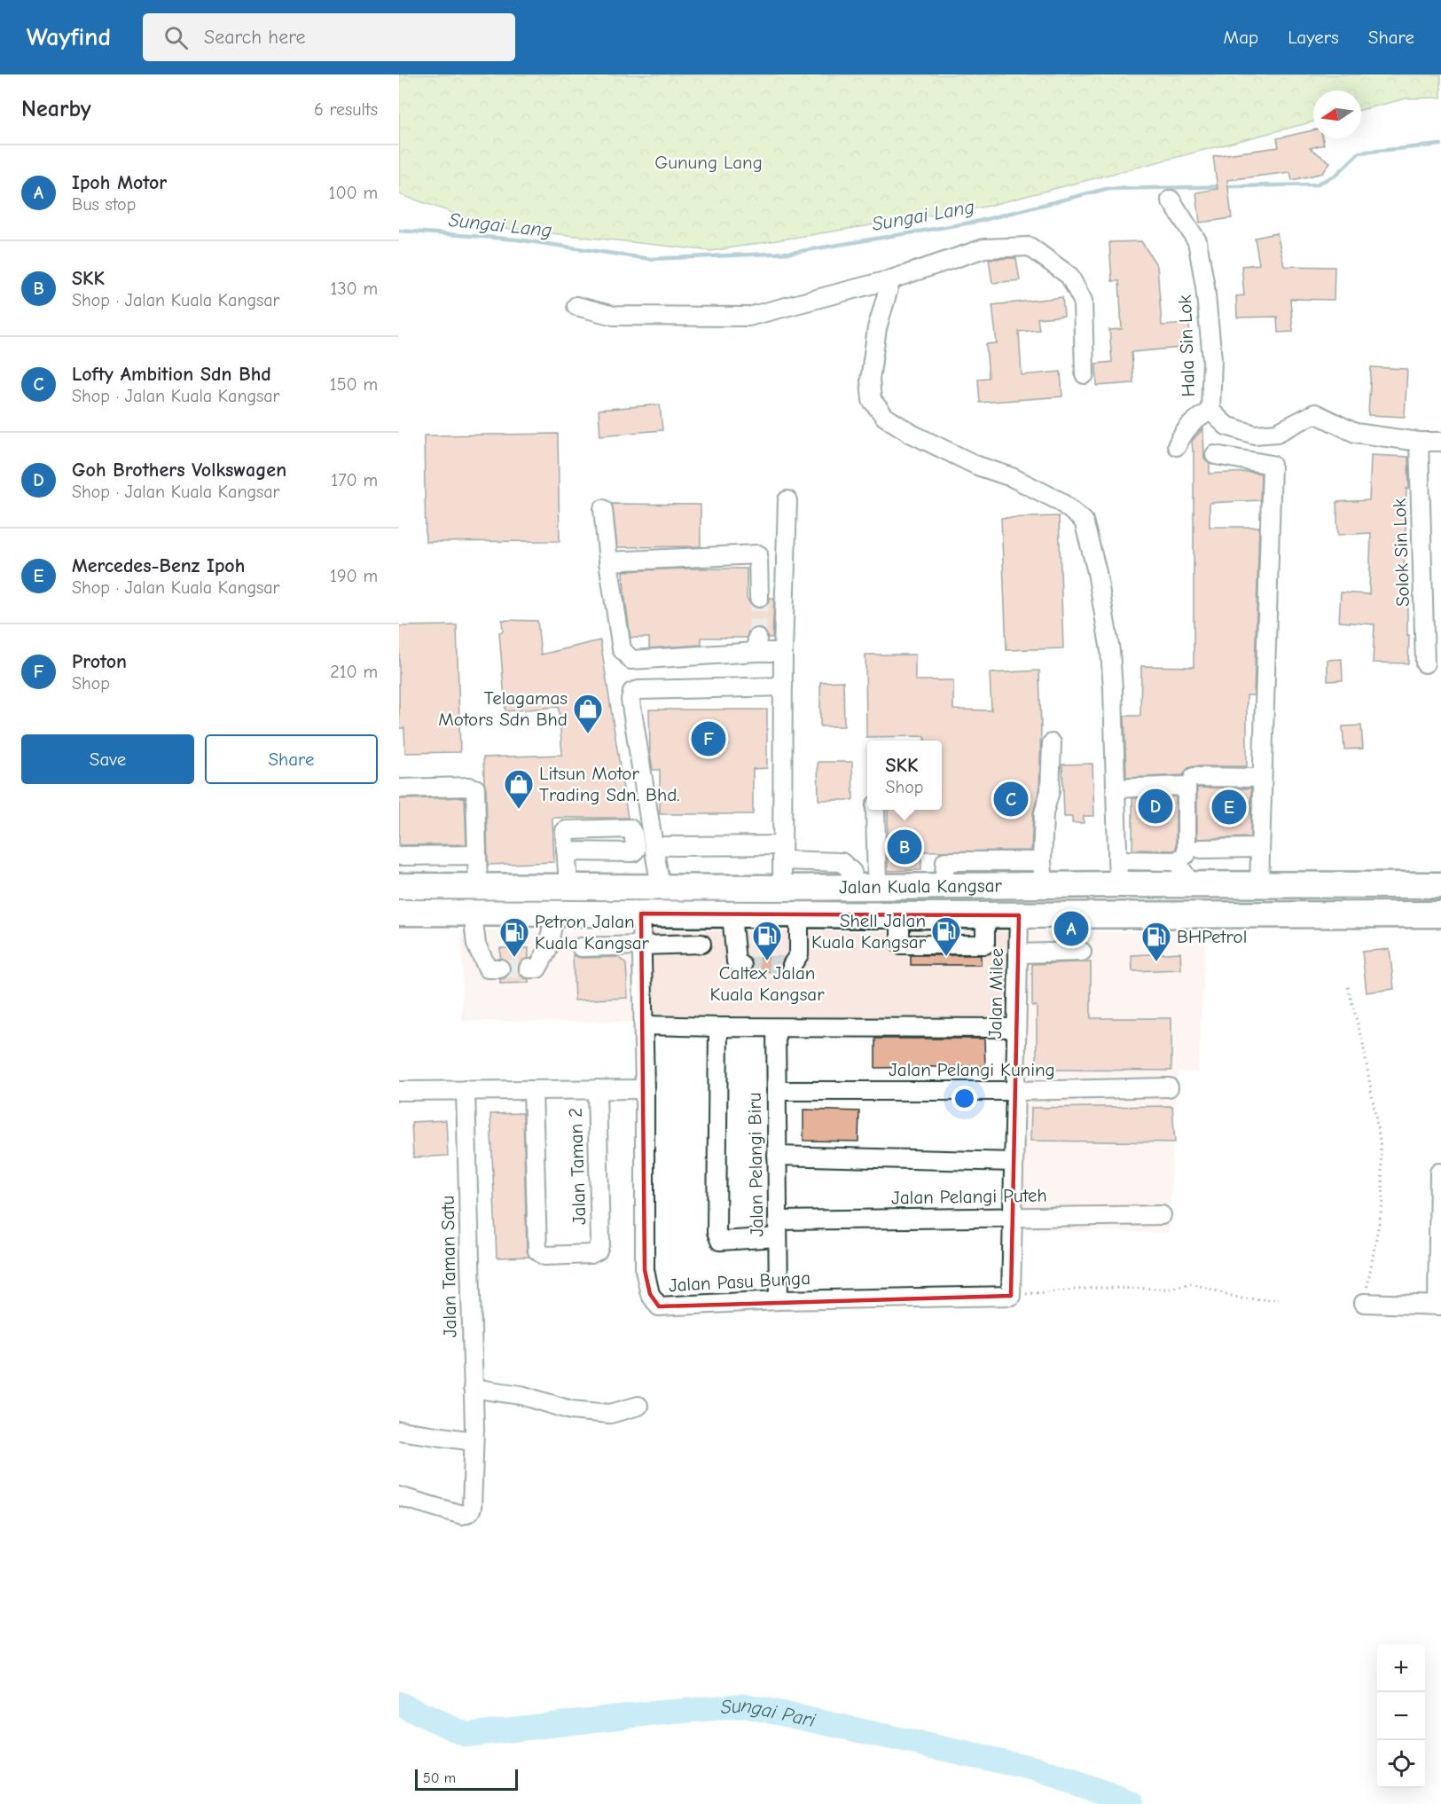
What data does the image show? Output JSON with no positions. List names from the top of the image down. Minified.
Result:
{"streets":{"highway":["Jalan Kuala Kangsar"],"street":["Hala Sin Lok","Solok Sin Lok","Jalan Milee","Jalan Pelangi Kuning","Jalan Pelangi Biru","Jalan Taman 2","Jalan Pelangi Puteh","Jalan Taman Satu","Jalan Pasu Bunga"]},"crossings":[["Hala Sin Lok","Solok Sin Lok"],["Jalan Kuala Kangsar","Jalan Milee"],["Jalan Kuala Kangsar","Jalan Pasu Bunga"],["Jalan Milee","Jalan Pelangi Kuning"],["Jalan Milee","Jalan Pelangi Puteh"],["Jalan Milee","Jalan Pasu Bunga"],["Jalan Pelangi Kuning","Jalan Pelangi Biru"],["Jalan Pelangi Biru","Jalan Pelangi Puteh"],["Jalan Pelangi Biru","Jalan Pasu Bunga"]],"water":["Sungai Lang","Sungai Pari"],"parks":["Gunung Lang"],"places":{"shop":["Telagamas Motors Sdn Bhd","Litsun Motor Trading Sdn. Bhd."],"fuel station":["Shell Jalan Kuala Kangsar","Petron Jalan Kuala Kangsar","Caltex Jalan Kuala Kangsar","BHPetrol"]},"scale_bar":"50 m","north":"left","page":{"header":"Wayfind","search":"Search here","nav":["Map","Layers","Share"],"heading":["Nearby","6 results"],"list":[{"mark":"A","name":"Ipoh Motor","note":"Bus stop","value":"100 m"},{"mark":"B","name":"SKK","note":"Shop · Jalan Kuala Kangsar","value":"130 m"},{"mark":"C","name":"Lofty Ambition Sdn Bhd","note":"Shop · Jalan Kuala Kangsar","value":"150 m"},{"mark":"D","name":"Goh Brothers Volkswagen","note":"Shop · Jalan Kuala Kangsar","value":"170 m"},{"mark":"E","name":"Mercedes-Benz Ipoh","note":"Shop · Jalan Kuala Kangsar","value":"190 m"},{"mark":"F","name":"Proton","note":"Shop","value":"210 m"}],"buttons":["Save","Share"],"pins":["F","C","D","E","B","A"],"popup":["SKK","Shop"],"map_buttons":["+","−"],"scale":"50 m"}}
